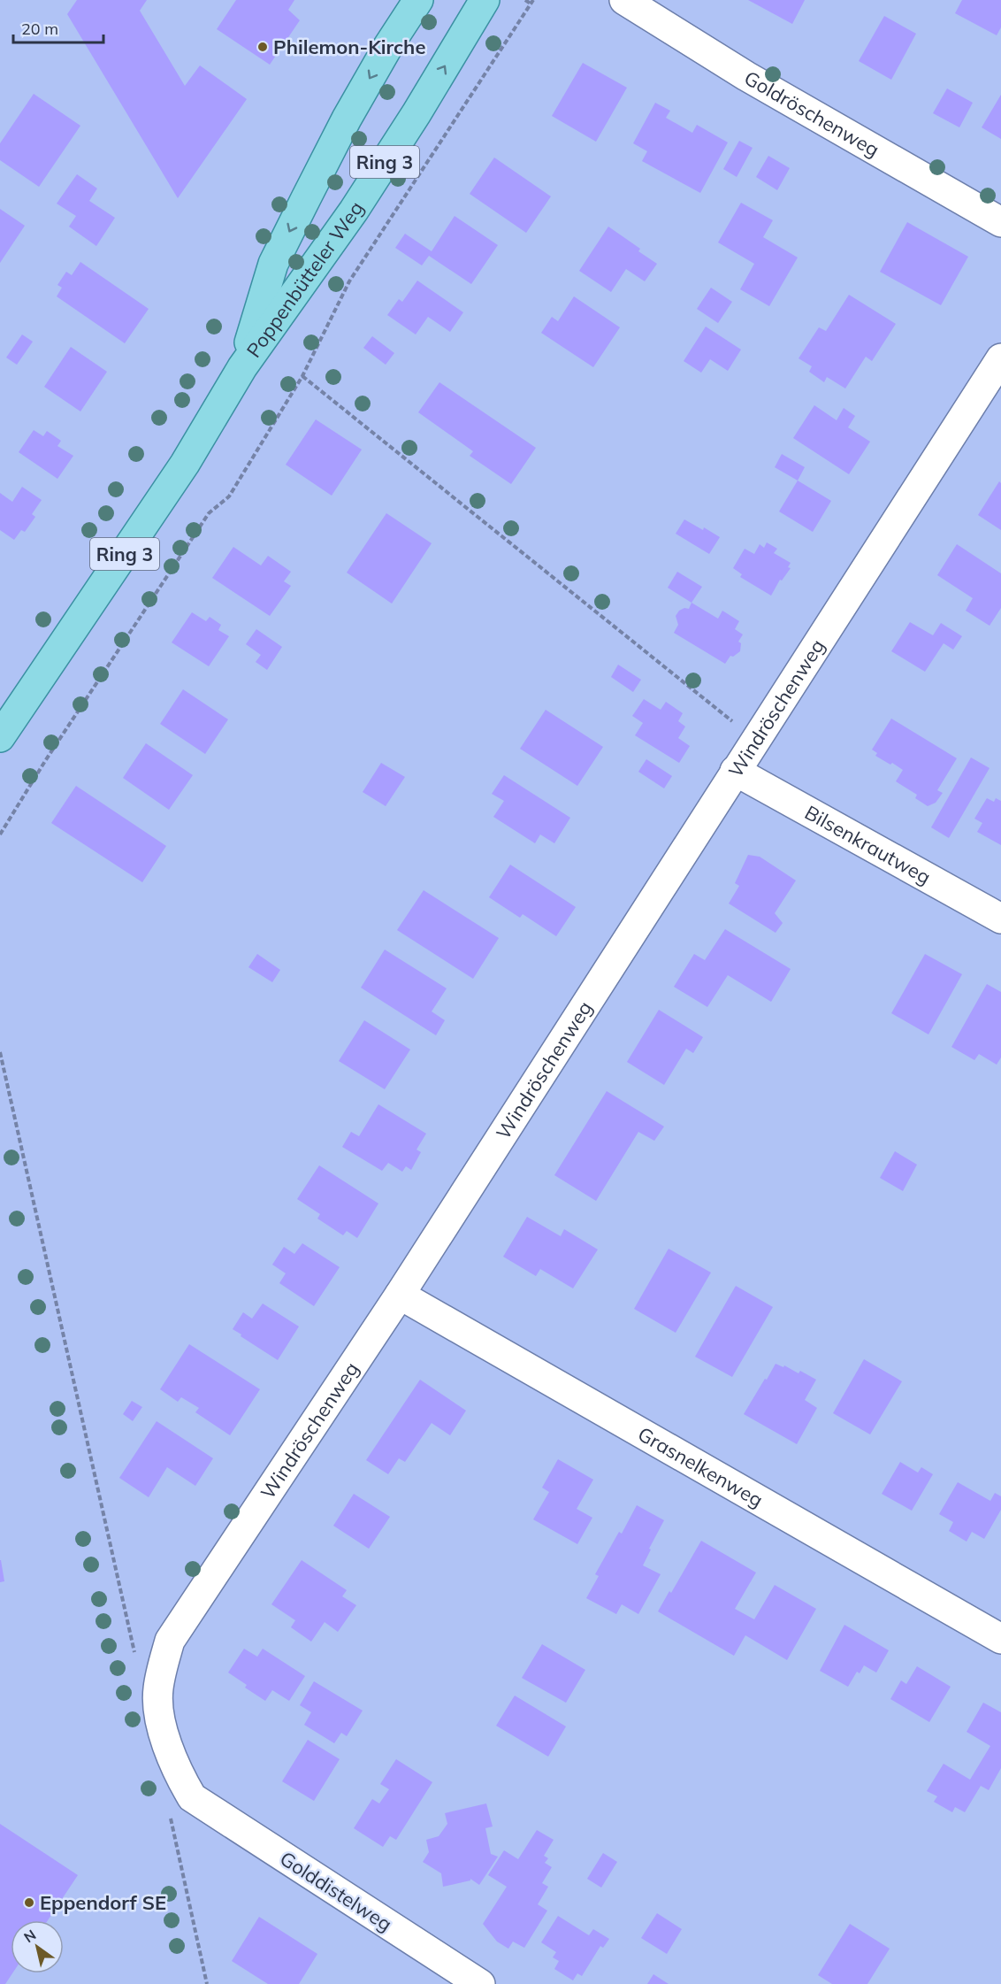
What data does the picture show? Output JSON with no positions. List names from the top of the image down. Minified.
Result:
{"streets":{"main road":["Ring 3","Poppenbütteler Weg"],"street":["Goldröschenweg","Windröschenweg","Bilsenkrautweg","Grasnelkenweg","Golddistelweg"]},"crossings":[["Windröschenweg","Bilsenkrautweg"],["Windröschenweg","Grasnelkenweg"],["Windröschenweg","Golddistelweg"]],"places":["Philemon-Kirche","Eppendorf SE"],"scale_bar":"20 m","north":"top left"}
